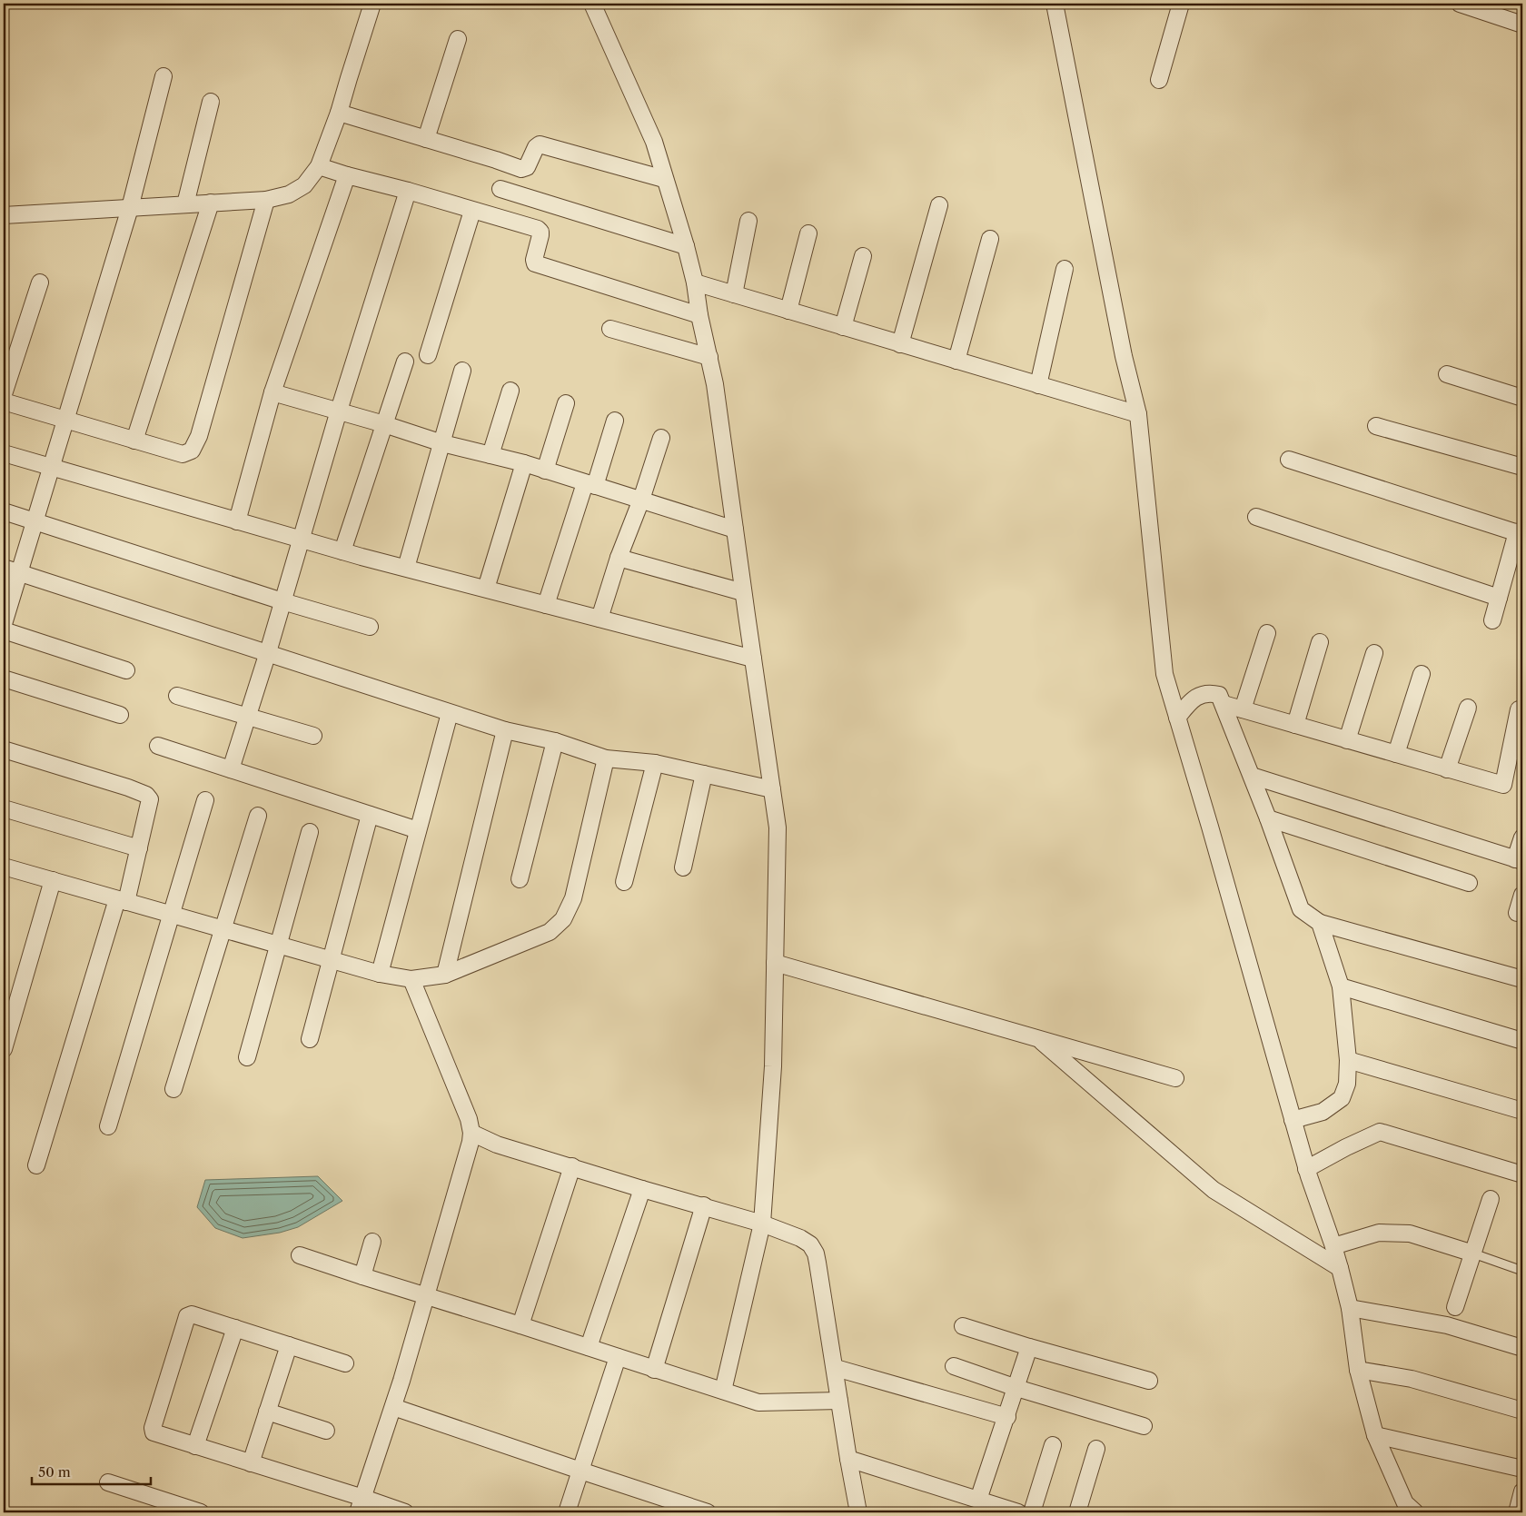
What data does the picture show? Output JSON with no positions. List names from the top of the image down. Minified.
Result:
{"scale_bar":"50 m"}
